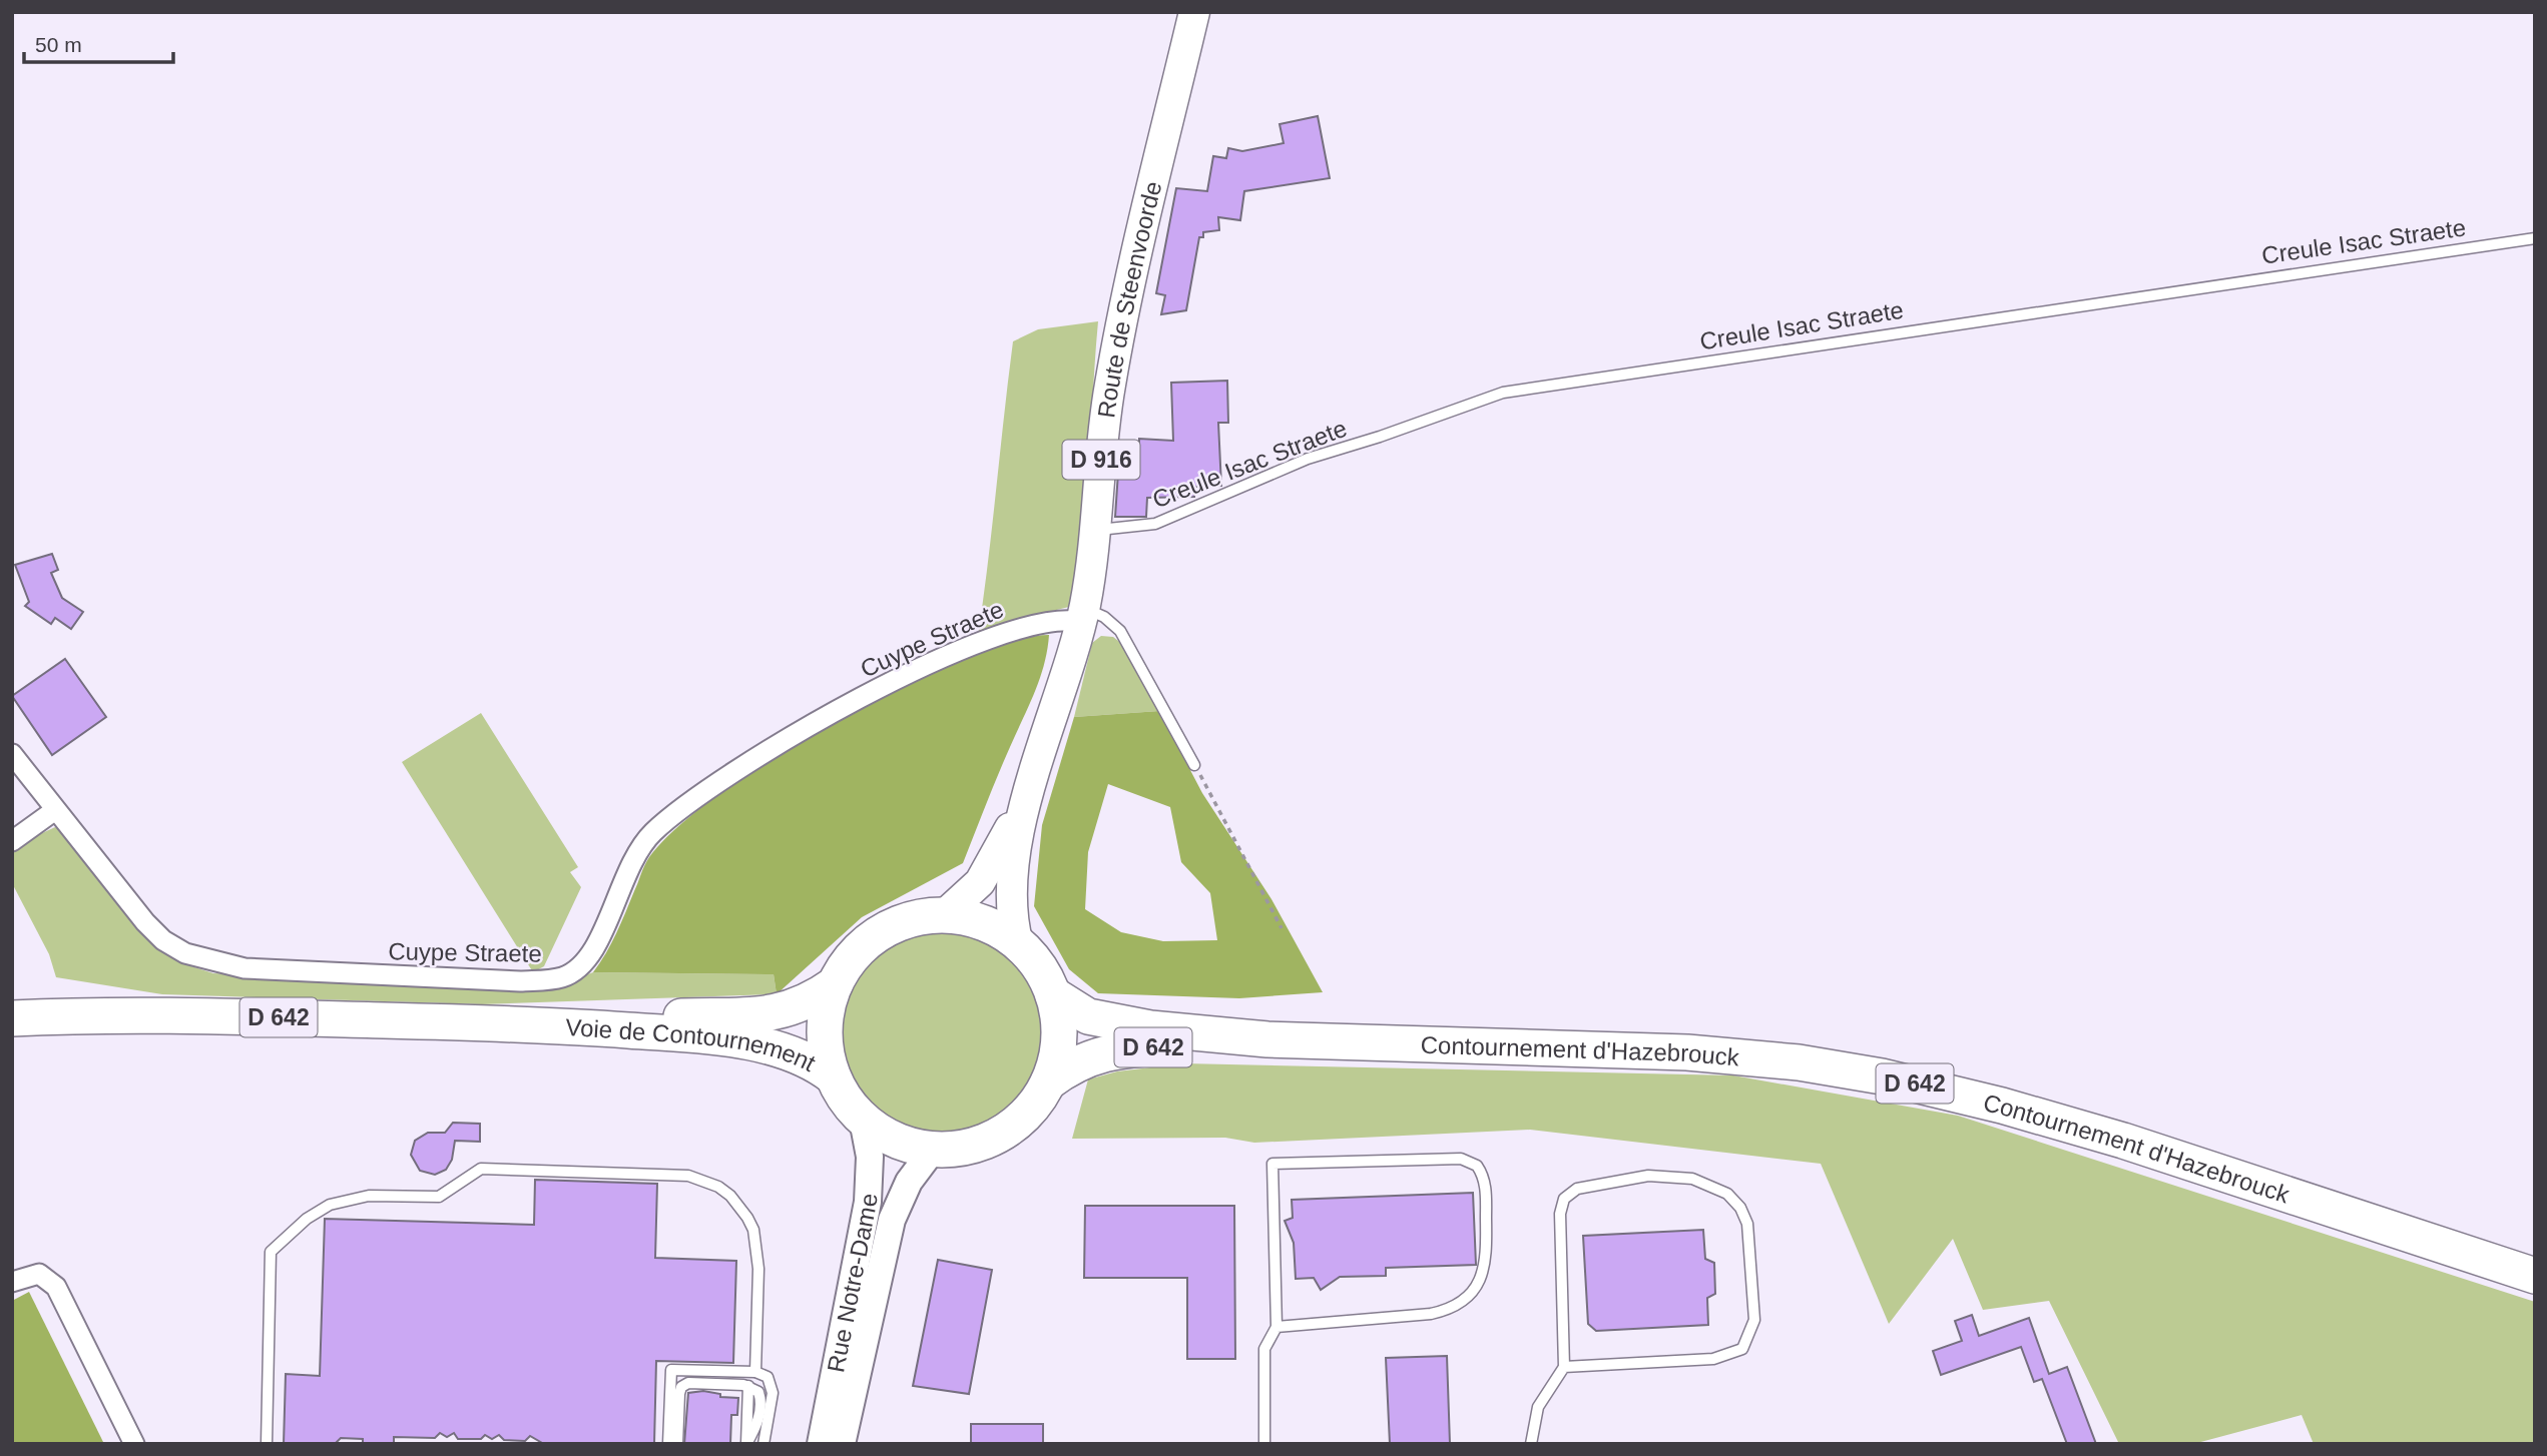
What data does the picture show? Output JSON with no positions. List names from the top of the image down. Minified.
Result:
{"streets":{"highway":["D 642","Voie de Contournement","Contournement d'Hazebrouck"],"main road":["Route de Steenvoorde","D 916","Rue Notre-Dame"],"street":["Cuype Straete"],"lane":["Creule Isac Straete"]},"crossings":[["Creule Isac Straete","Route de Steenvoorde"],["Route de Steenvoorde","Cuype Straete"],["Route de Steenvoorde","Voie de Contournement"],["Route de Steenvoorde","Contournement d'Hazebrouck"],["Route de Steenvoorde","Rue Notre-Dame"],["Voie de Contournement","Contournement d'Hazebrouck"],["Voie de Contournement","Rue Notre-Dame"],["Contournement d'Hazebrouck","Rue Notre-Dame"]],"scale_bar":"50 m"}
